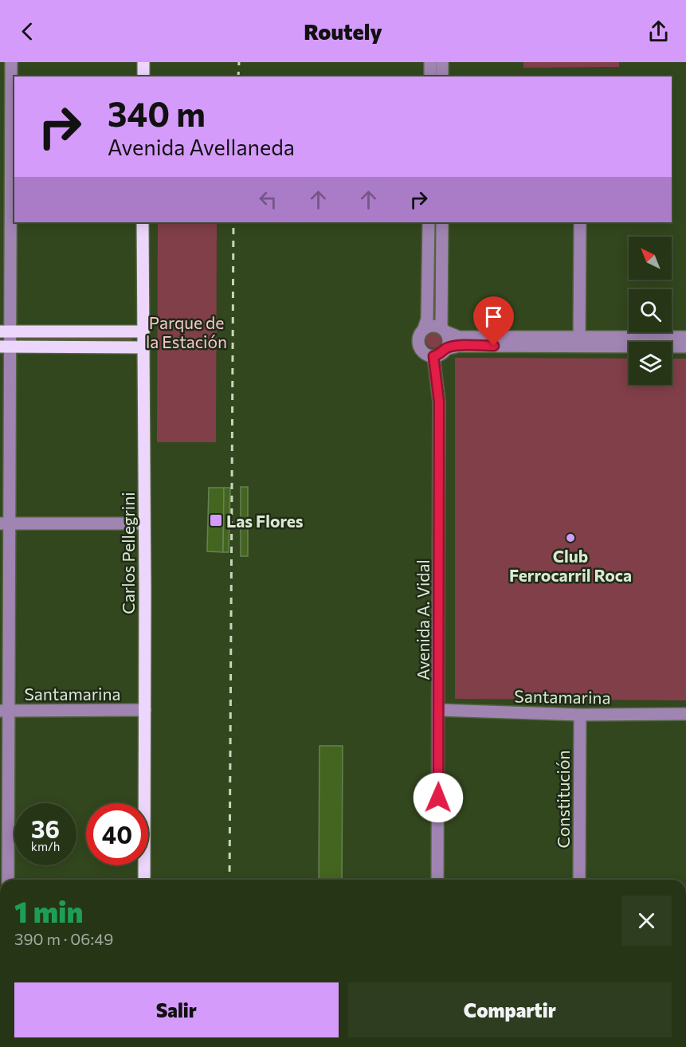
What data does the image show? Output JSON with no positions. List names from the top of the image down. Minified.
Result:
{"streets":{"main road":["Carlos Pellegrini"],"street":["Avenida A. Vidal","Santamarina","Constitución"]},"crossings":[["Carlos Pellegrini","Santamarina"],["Avenida A. Vidal","Santamarina"],["Santamarina","Constitución"]],"parks":["Parque de la Estación"],"places":{"transit":["Las Flores"],"other":["Club Ferrocarril Roca"]},"north":"top left","page":{"header":"Routely","turn":["340 m","Avenida Avellaneda"],"speed":"36 km/h","limit":"40","heading":["1 min","390 m · 06:49"],"buttons":["Salir","Compartir"]}}
